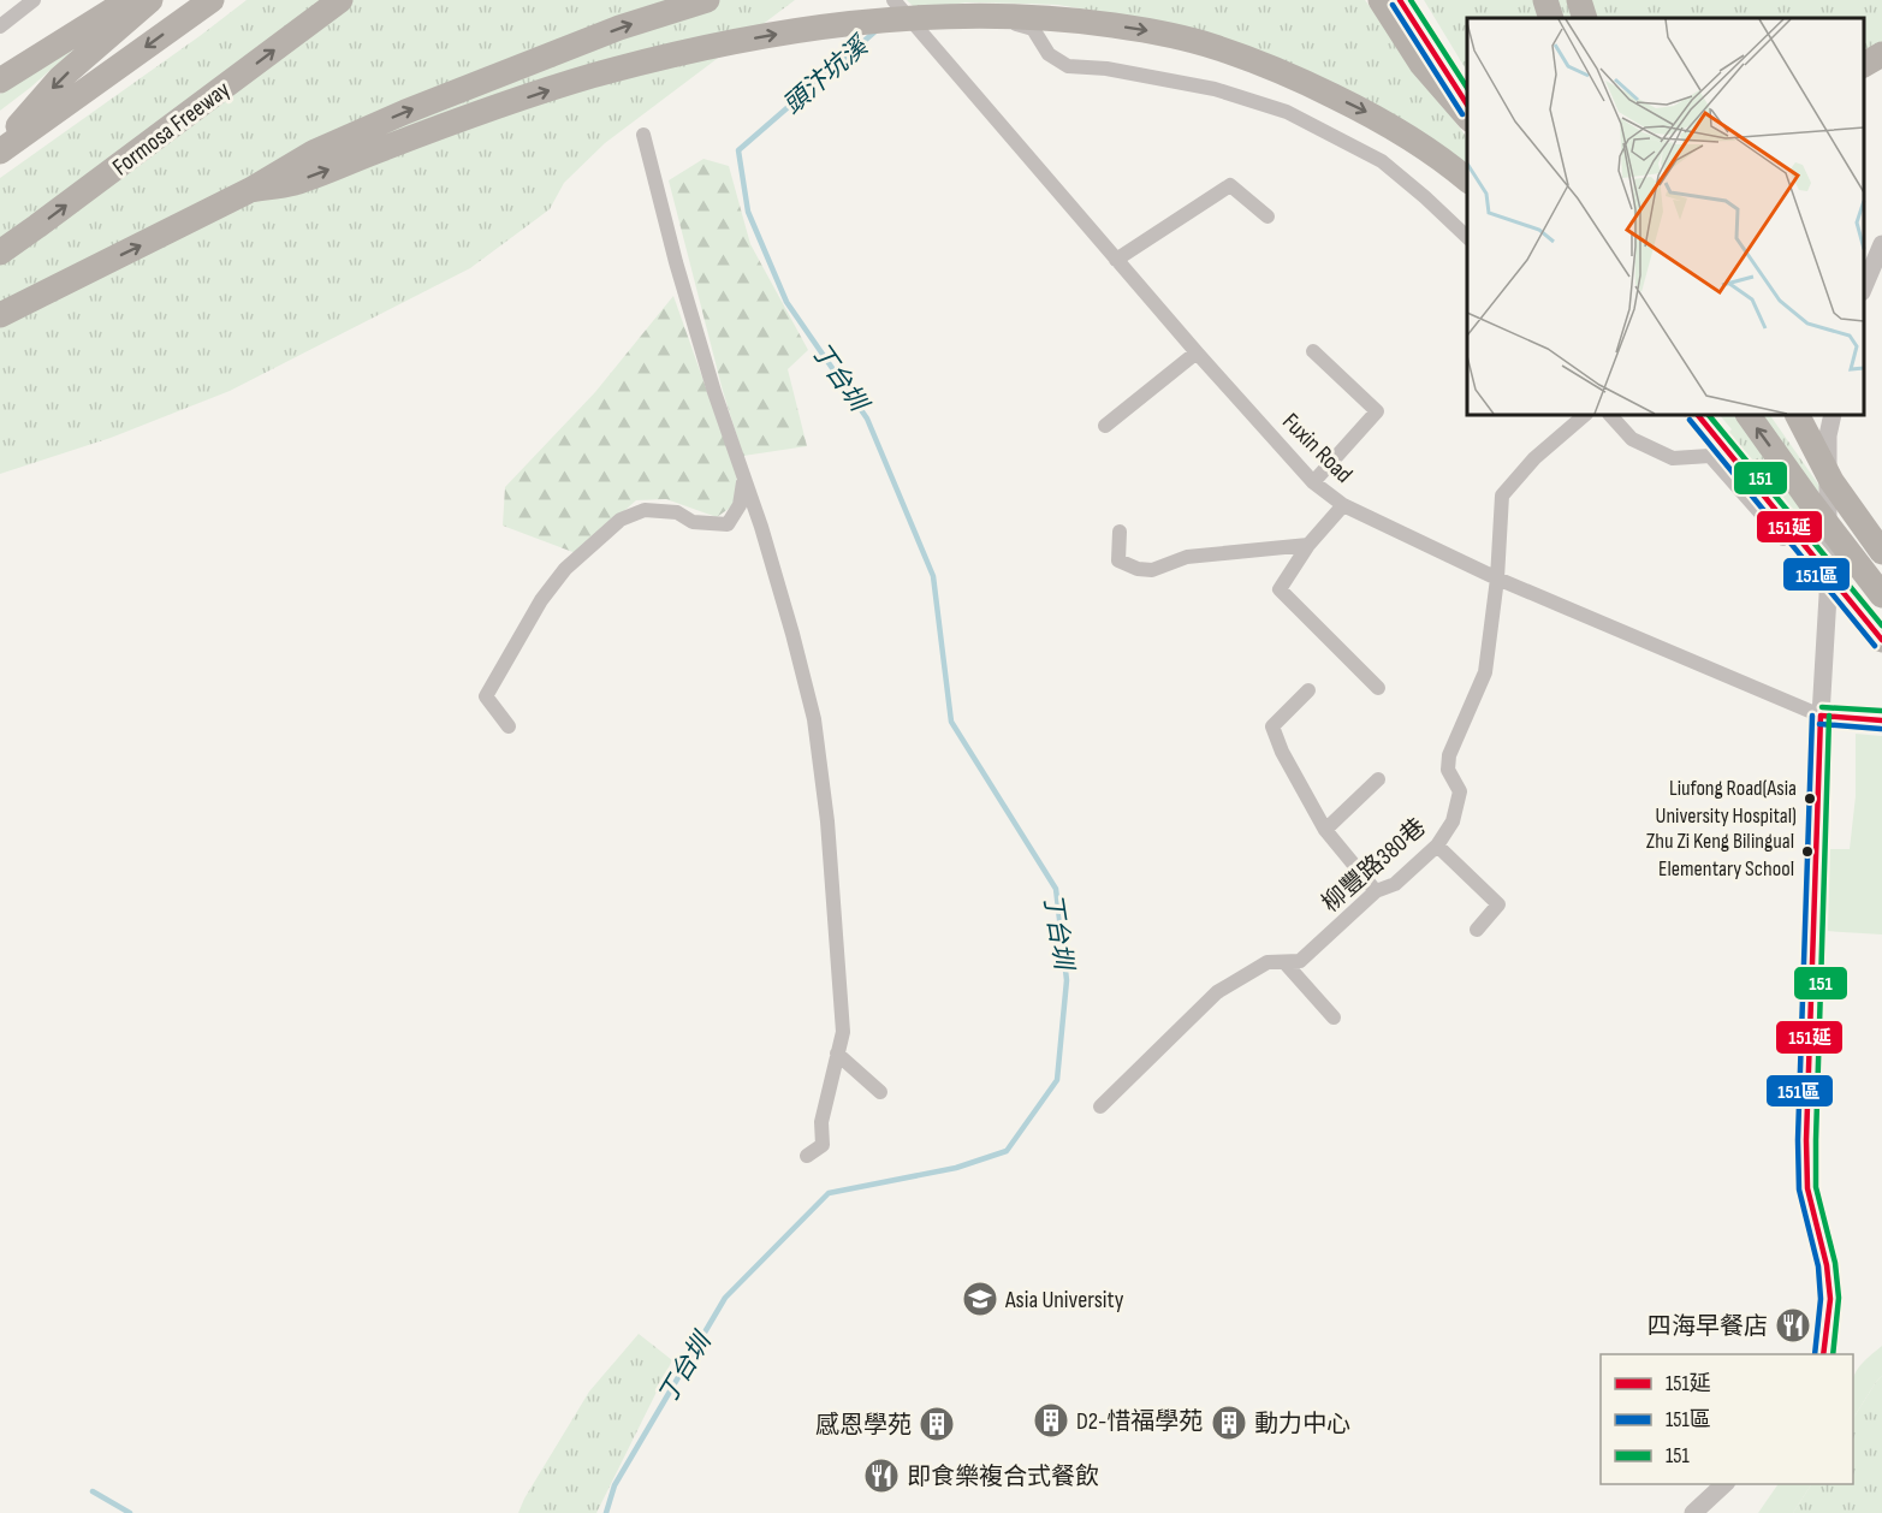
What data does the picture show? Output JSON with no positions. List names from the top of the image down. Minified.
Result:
{"streets":{"highway":["Formosa Freeway"],"street":["Fuxin Road","柳豐路380巷"]},"crossings":[["Fuxin Road","柳豐路380巷"]],"water":["頭汴坑溪","丁台圳"],"places":{"other":["Liufong Road(Asia University Hospital)","Zhu Zi Keng Bilingual Elementary School"],"school or university":["Asia University"],"restaurant":["四海早餐店","即食樂複合式餐飲"],"building":["D2-惜福學苑","動力中心","感恩學苑"]},"lines":["transit line 151延","transit line 151","transit line 151區"],"legend":["151延","151區","151"]}
